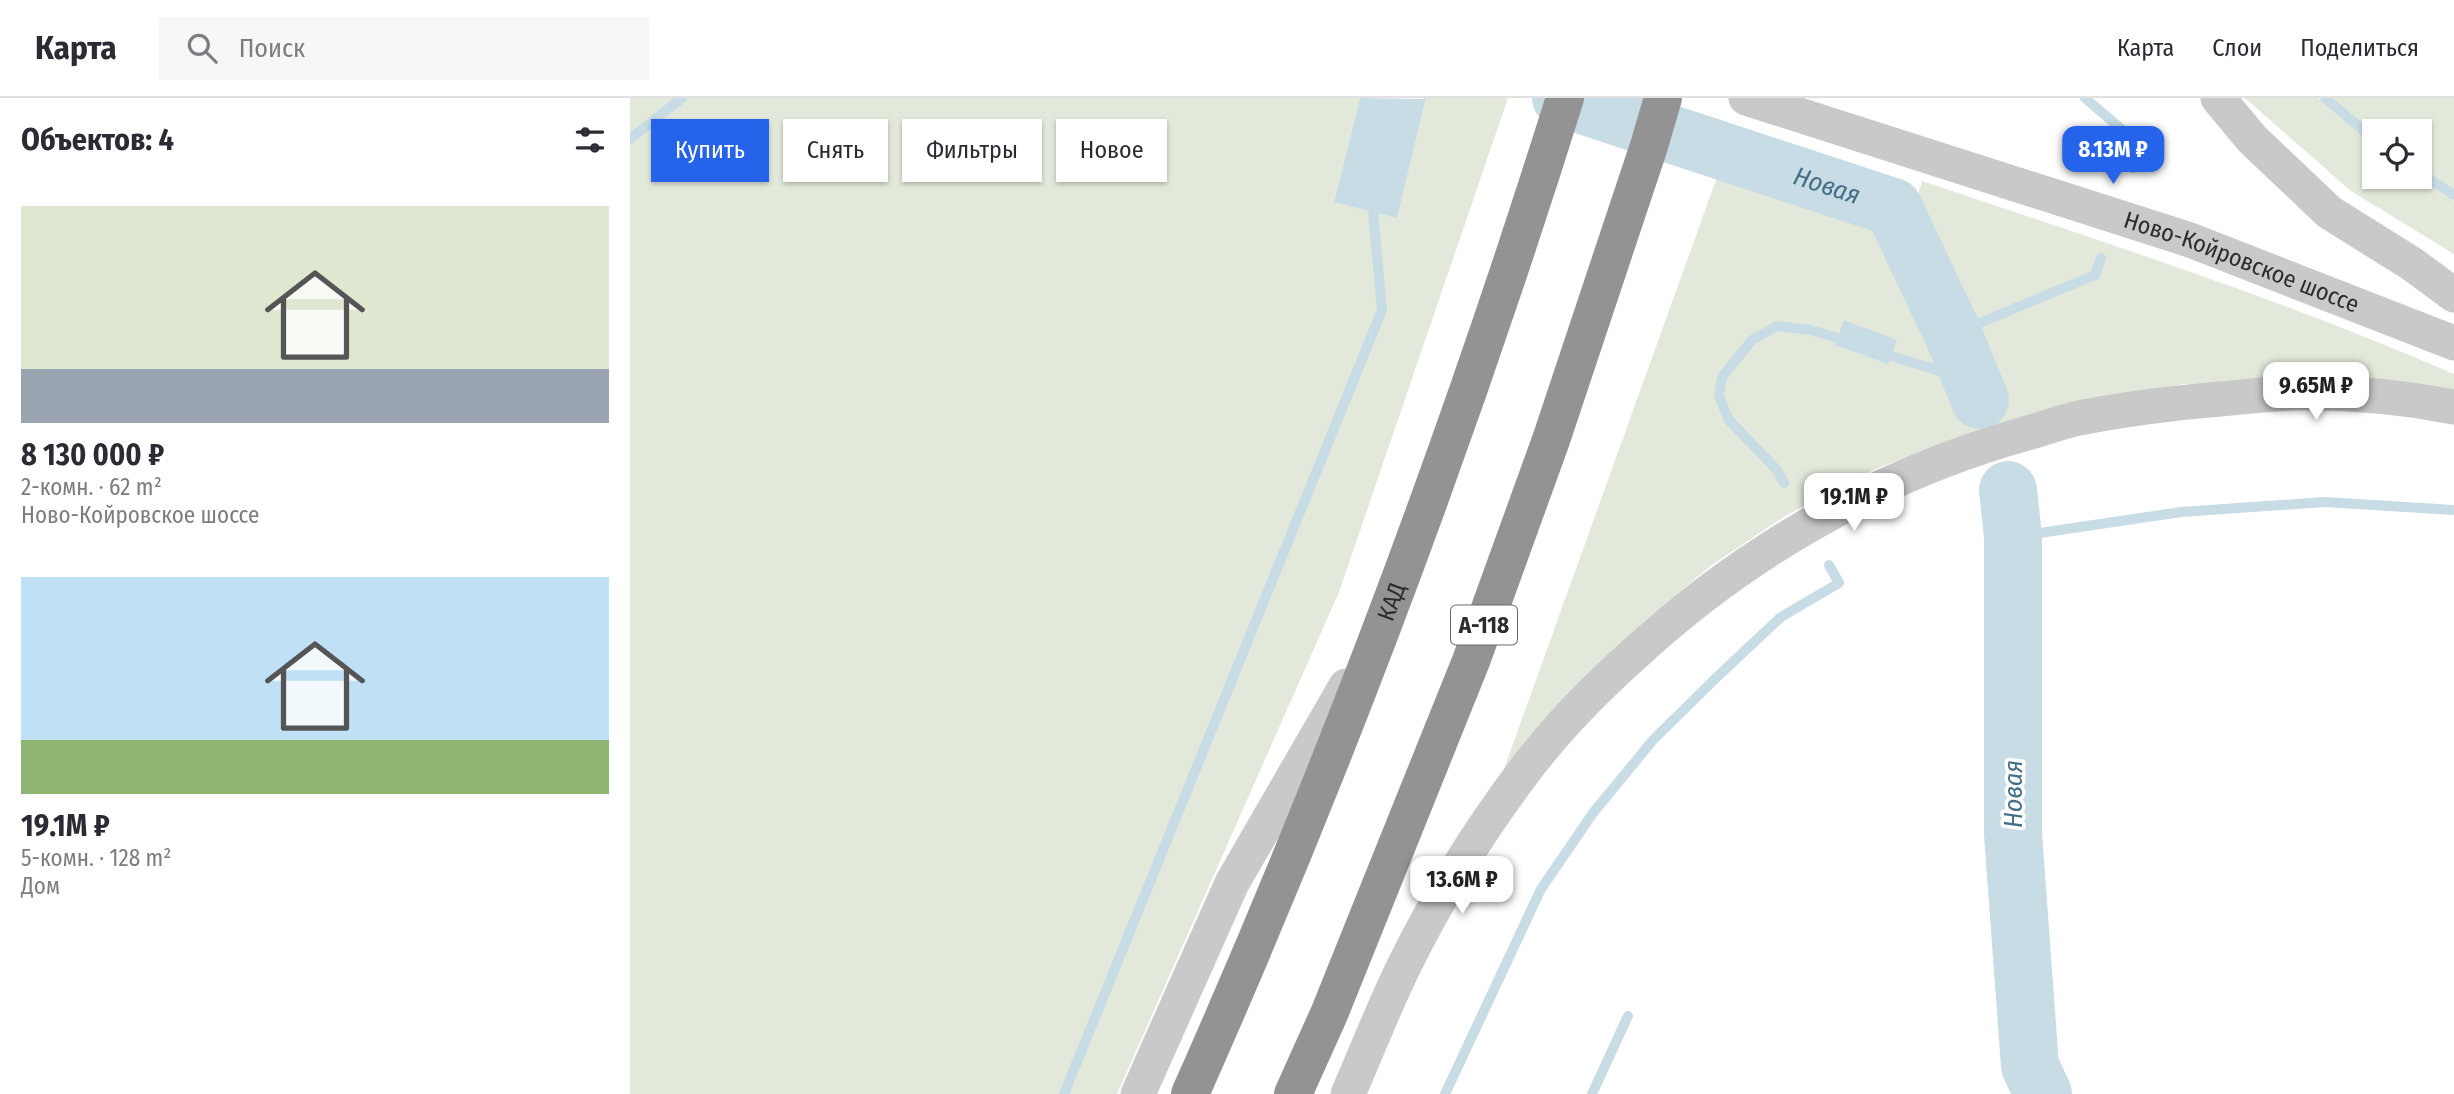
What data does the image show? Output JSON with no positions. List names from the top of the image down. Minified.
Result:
{"streets":{"highway":["КАД","А-118"],"street":["Ново-Койровское шоссе"]},"water":["Новая"],"page":{"header":"Карта","search":"Поиск","nav":["Карта","Слои","Поделиться"],"heading":"Объектов: 4","chip":["Купить","Снять","Фильтры","Новое"],"price":["8.13M ₽","9.65M ₽","19.1M ₽","13.6M ₽"],"list":[{"name":"8 130 000 ₽","note":"2-комн. · 62 m² · Ново-Койровское шоссе"},{"name":"19.1M ₽","note":"5-комн. · 128 m² · Дом"}]}}
